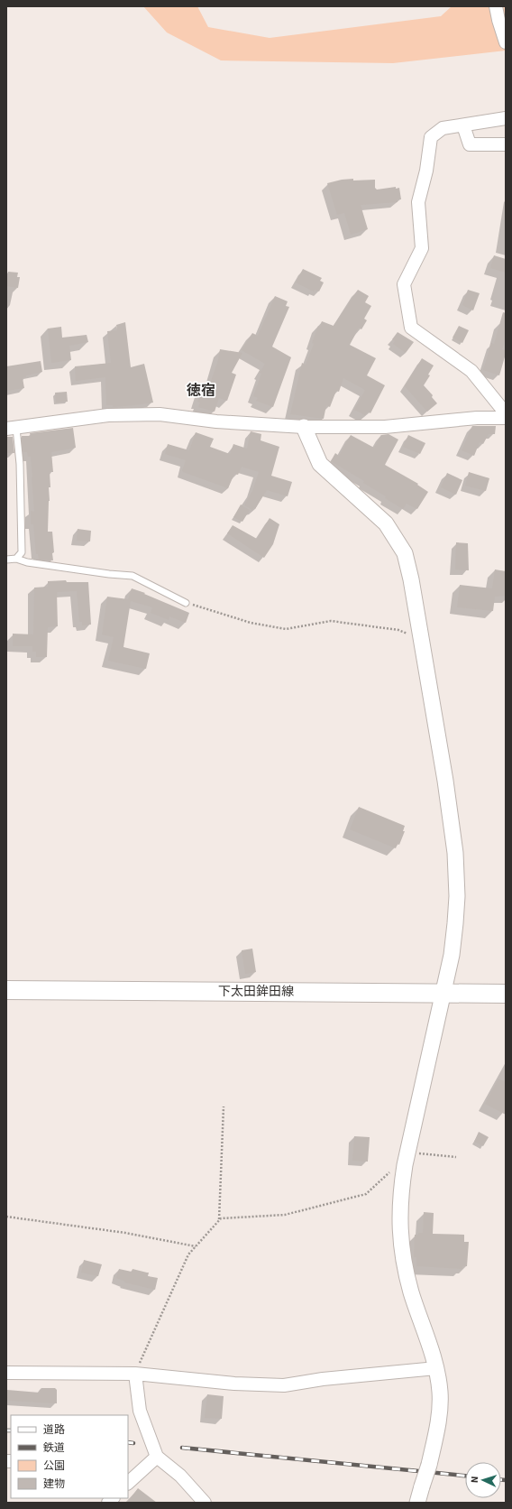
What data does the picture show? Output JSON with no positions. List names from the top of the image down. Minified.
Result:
{"streets":{"main road":["下太田鉾田線"]},"districts":["徳宿"],"legend":["道路","鉄道","公園","建物"],"north":"left"}
